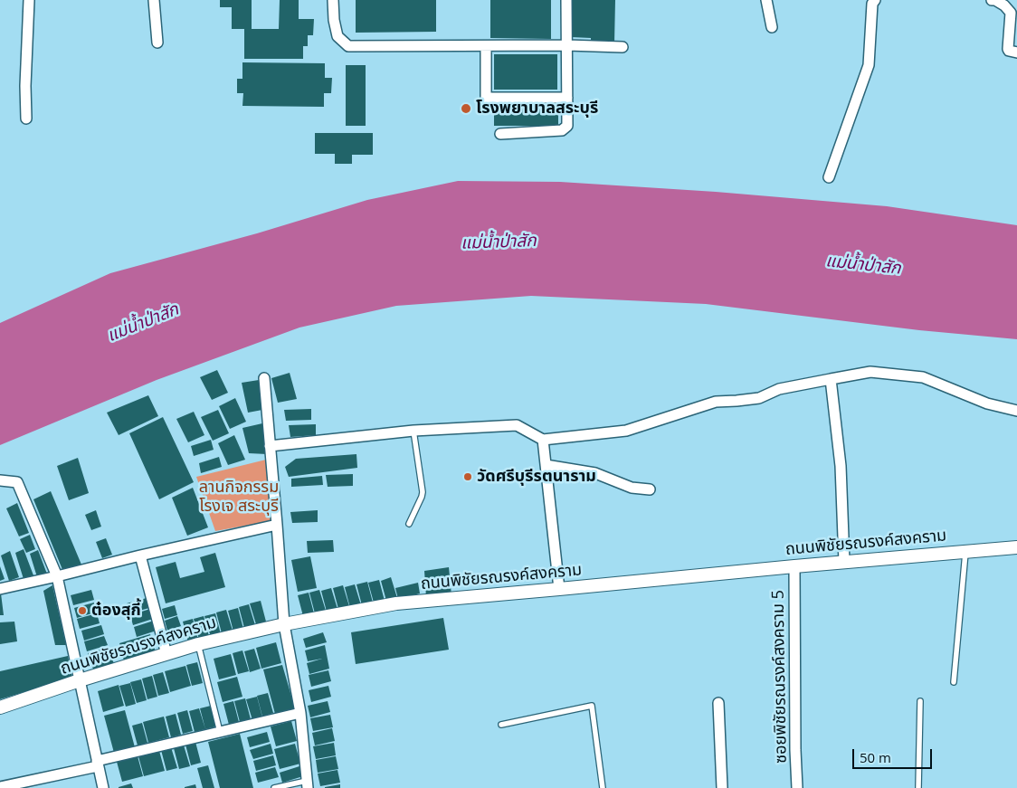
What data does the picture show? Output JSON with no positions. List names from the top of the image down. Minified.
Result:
{"streets":{"street":["ถนนพิชัยรณรงค์สงคราม","ซอยพิชัยรณรงค์สงคราม 5"]},"crossings":[["ถนนพิชัยรณรงค์สงคราม","ซอยพิชัยรณรงค์สงคราม 5"]],"water":["แม่น้ำป่าสัก"],"parks":["ลานกิจกรรม โรงเจ สระบุรี"],"places":["โรงพยาบาลสระบุรี","วัดศรีบุรีรตนาราม","ต๋องสุกี้"],"scale_bar":"50 m"}
